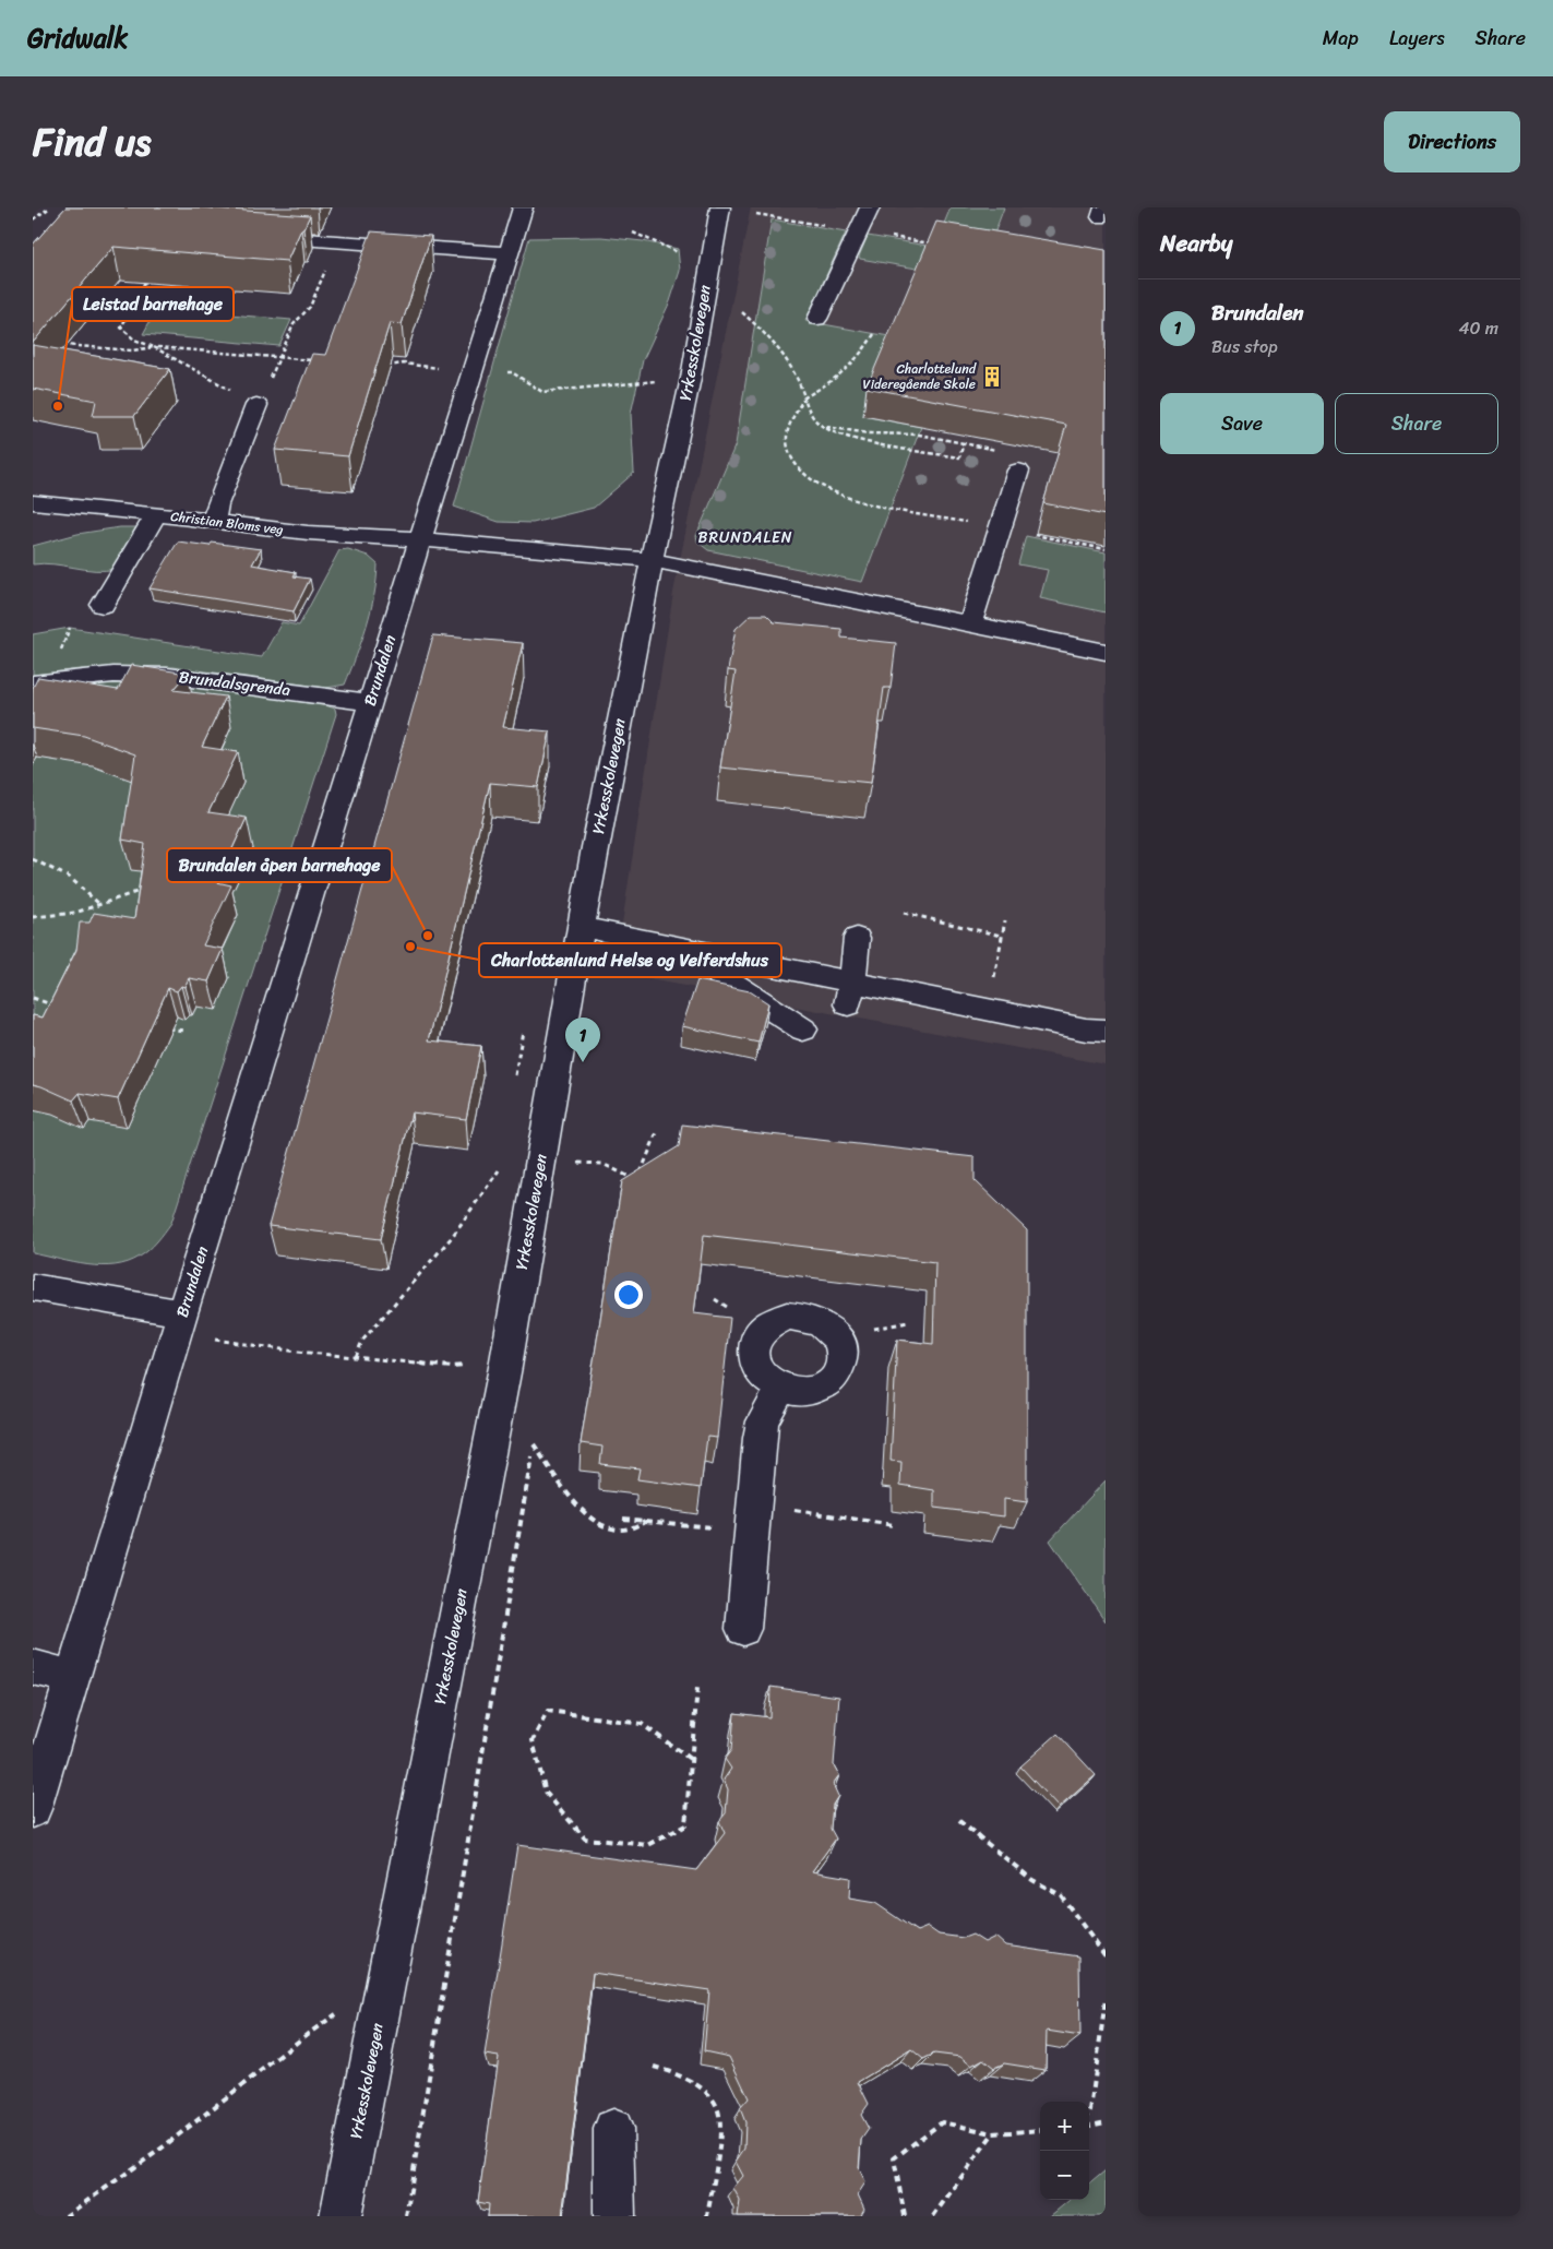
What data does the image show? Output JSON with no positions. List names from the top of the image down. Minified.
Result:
{"streets":{"street":["Yrkesskolevegen","Christian Bloms veg","Brundalen","Brundalsgrenda"]},"crossings":[["Yrkesskolevegen","Christian Bloms veg"],["Christian Bloms veg","Brundalen"],["Brundalen","Brundalsgrenda"]],"districts":["BRUNDALEN"],"places":{"building":["Charlottelund Videregående Skole"],"other":["Leistad barnehage","Brundalen åpen barnehage","Charlottenlund Helse og Velferdshus"]},"page":{"header":"Gridwalk","nav":["Map","Layers","Share"],"title":"Find us","buttons":["Directions",["Save","Share"]],"heading":"Nearby","list":[{"mark":"1","name":"Brundalen","note":"Bus stop","value":"40 m"}],"pins":"1","map_buttons":["+","−"]}}
